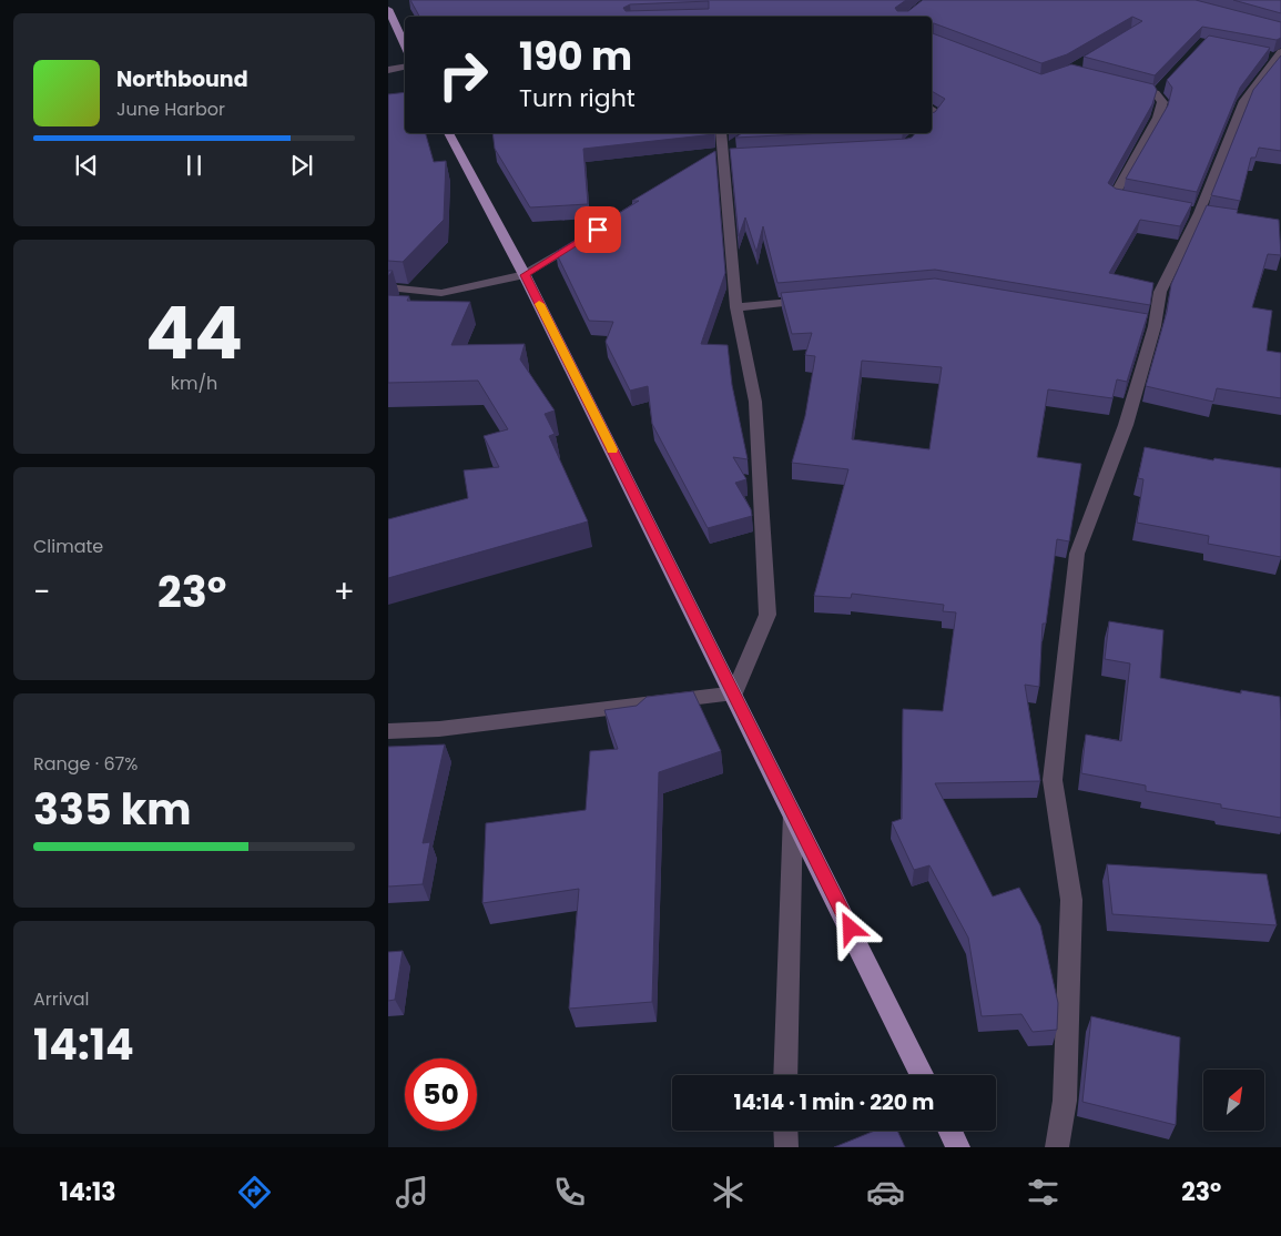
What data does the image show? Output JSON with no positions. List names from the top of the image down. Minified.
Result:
{"north":"top right","page":{"turn":["190 m","Turn right"],"song":["Northbound","June Harbor"],"tile":[["44","km/h"],"Climate",["Range · 67%","335 km"],["Arrival","14:14"]],"heat":["−","23°","+"],"limit":"50","trip":"14:14 · 1 min · 220 m","tabs":["14:13","23°"]}}
